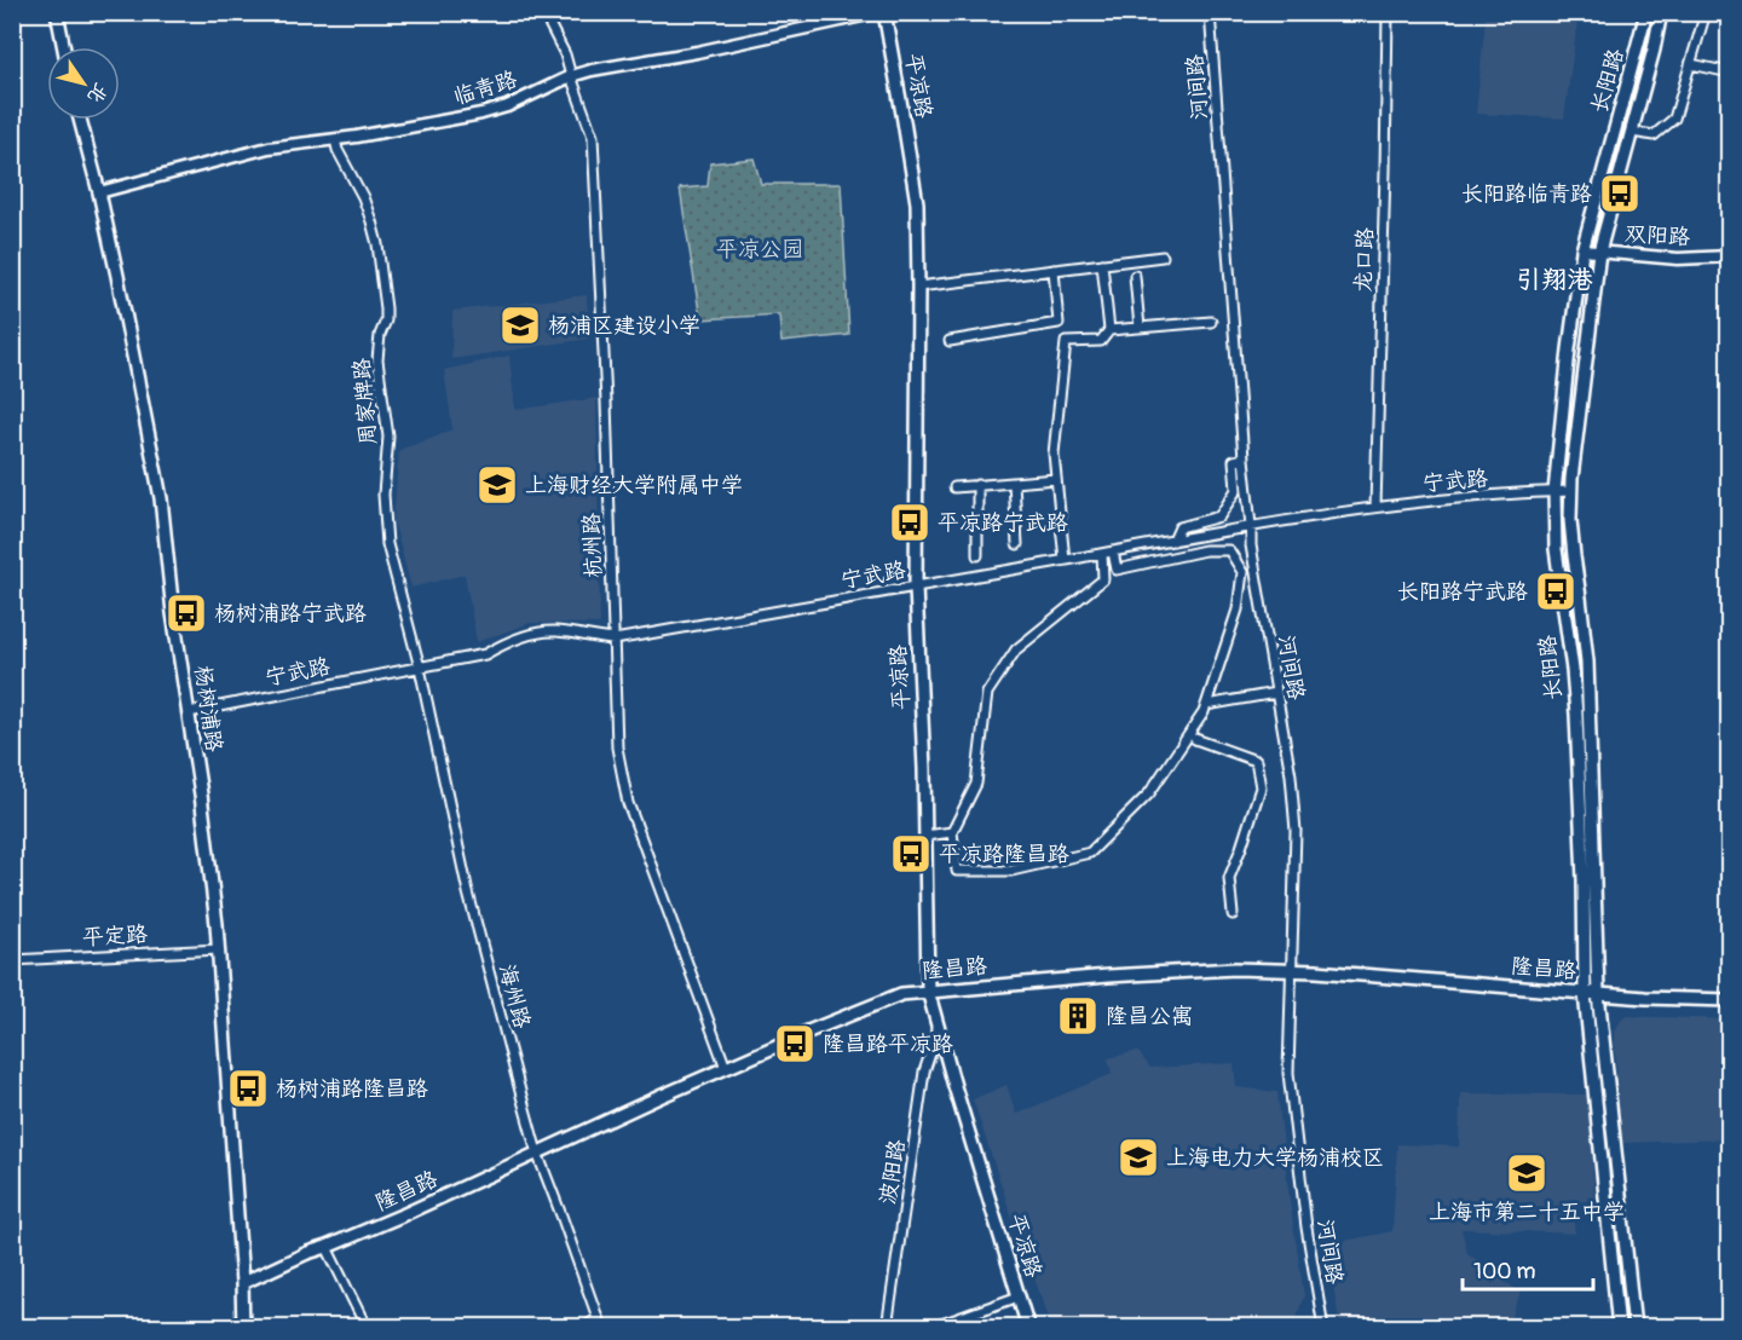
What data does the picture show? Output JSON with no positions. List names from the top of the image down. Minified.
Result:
{"streets":{"main road":["长阳路","平凉路","杨树浦路","隆昌路"],"street":["河间路","临青路","双阳路","龙口路","周家牌路","宁武路","杭州路","平定路","海州路","波阳路"]},"crossings":[["长阳路","双阳路"],["长阳路","宁武路"],["长阳路","隆昌路"],["平凉路","临青路"],["平凉路","宁武路"],["平凉路","隆昌路"],["平凉路","波阳路"],["河间路","宁武路"],["河间路","隆昌路"],["临青路","周家牌路"],["临青路","杭州路"],["临青路","杨树浦路"],["龙口路","宁武路"],["周家牌路","宁武路"],["周家牌路","海州路"],["宁武路","杭州路"],["宁武路","杨树浦路"],["宁武路","海州路"],["杭州路","隆昌路"],["杨树浦路","平定路"],["杨树浦路","隆昌路"],["隆昌路","海州路"]],"districts":["引翔港"],"parks":["平凉公园"],"places":{"bus stop":["长阳路临青路","平凉路宁武路","长阳路宁武路","杨树浦路宁武路","平凉路隆昌路","隆昌路平凉路","杨树浦路隆昌路"],"school or university":["杨浦区建设小学","上海财经大学附属中学","上海电力大学杨浦校区","上海市第二十五中学"],"building":["隆昌公寓"]},"scale_bar":"100 m","north":"bottom right"}
